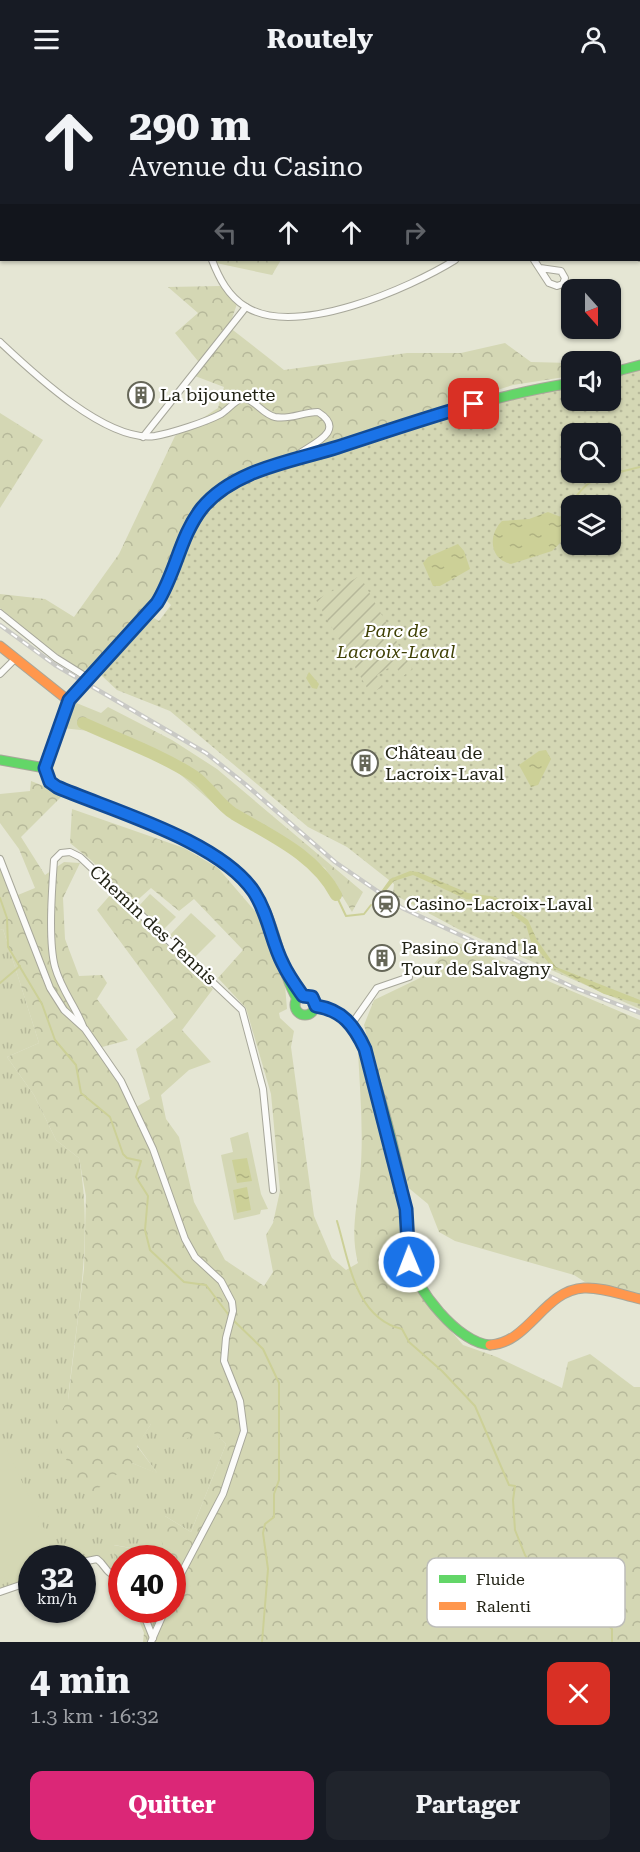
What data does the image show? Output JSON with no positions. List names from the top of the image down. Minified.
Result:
{"streets":{"street":["Chemin des Tennis"]},"parks":["Parc de Lacroix-Laval"],"places":{"building":["La bijounette","Château de Lacroix-Laval","Pasino Grand la Tour de Salvagny"],"station":["Casino-Lacroix-Laval"]},"legend":["Fluide","Ralenti"],"north":"bottom","page":{"header":"Routely","turn":["290 m","Avenue du Casino"],"speed":"32 km/h","limit":"40","heading":["4 min","1.3 km · 16:32"],"buttons":["Quitter","Partager"]}}
